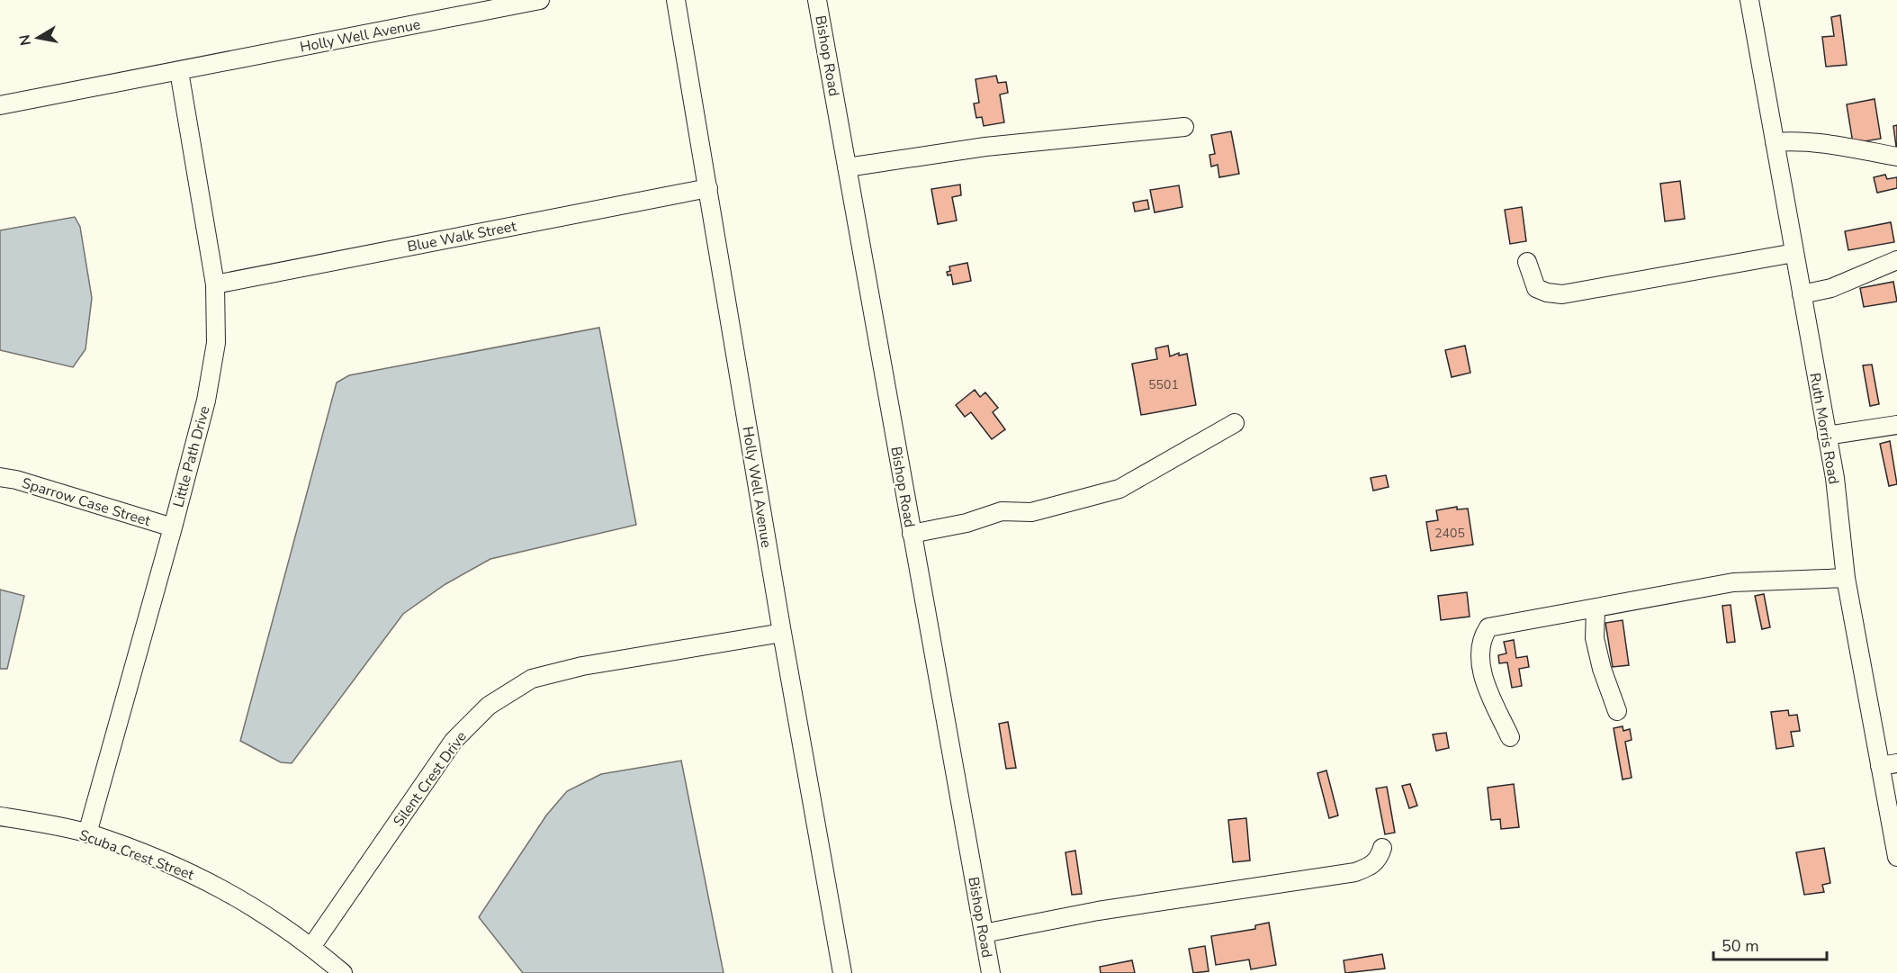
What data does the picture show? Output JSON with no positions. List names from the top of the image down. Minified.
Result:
{"streets":{"street":["Holly Well Avenue","Bishop Road","Blue Walk Street","Ruth Morris Road","Little Path Drive","Sparrow Case Street","Silent Crest Drive","Scuba Crest Street"]},"crossings":[["Holly Well Avenue","Blue Walk Street"],["Holly Well Avenue","Little Path Drive"],["Holly Well Avenue","Silent Crest Drive"],["Blue Walk Street","Little Path Drive"],["Little Path Drive","Sparrow Case Street"],["Little Path Drive","Scuba Crest Street"],["Silent Crest Drive","Scuba Crest Street"]],"house_numbers":["5501","2405"],"scale_bar":"50 m","north":"left"}
